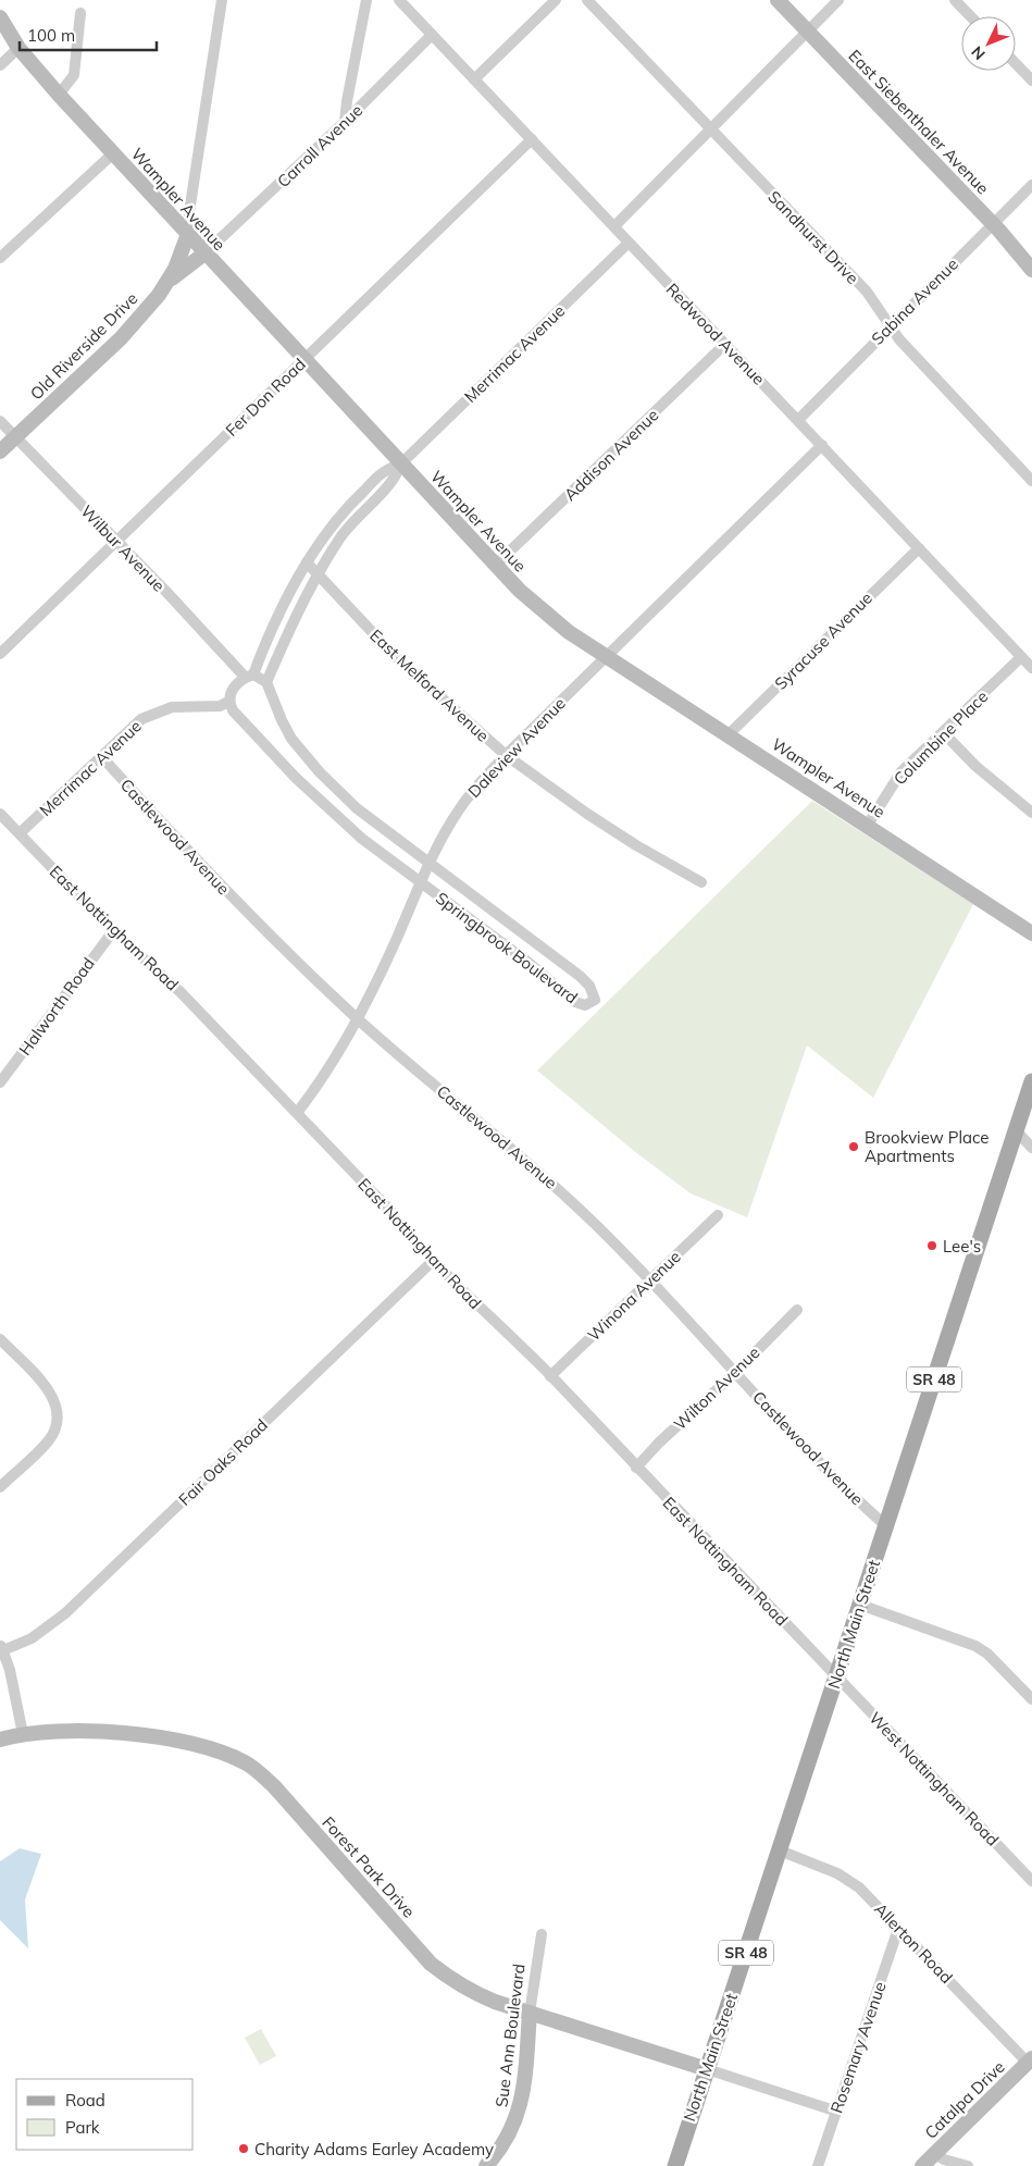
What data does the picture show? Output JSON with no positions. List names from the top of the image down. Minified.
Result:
{"streets":{"main road":["SR 48","North Main Street"],"street":["East Siebenthaler Avenue","Carroll Avenue","Wampler Avenue","Sandhurst Drive","Sabina Avenue","Redwood Avenue","Old Riverside Drive","Merrimac Avenue","Fer Don Road","Addison Avenue","Wilbur Avenue","Syracuse Avenue","East Melford Avenue","Columbine Place","Daleview Avenue","Castlewood Avenue","East Nottingham Road","Springbrook Boulevard","Halworth Road","Winona Avenue","Wilton Avenue","Fair Oaks Road","West Nottingham Road","Forest Park Drive","Allerton Road","Sue Ann Boulevard","Rosemary Avenue","Catalpa Drive"]},"crossings":[["East Siebenthaler Avenue","Sabina Avenue"],["Carroll Avenue","Wampler Avenue"],["Carroll Avenue","Redwood Avenue"],["Wampler Avenue","Old Riverside Drive"],["Wampler Avenue","Merrimac Avenue"],["Wampler Avenue","Fer Don Road"],["Wampler Avenue","Addison Avenue"],["Wampler Avenue","Syracuse Avenue"],["Wampler Avenue","Columbine Place"],["Wampler Avenue","Daleview Avenue"],["Sandhurst Drive","Sabina Avenue"],["Sabina Avenue","Redwood Avenue"],["Redwood Avenue","Merrimac Avenue"],["Redwood Avenue","Fer Don Road"],["Redwood Avenue","Addison Avenue"],["Redwood Avenue","Syracuse Avenue"],["Redwood Avenue","Columbine Place"],["Redwood Avenue","Daleview Avenue"],["Old Riverside Drive","Wilbur Avenue"],["Merrimac Avenue","Wilbur Avenue"],["Merrimac Avenue","East Melford Avenue"],["Merrimac Avenue","Castlewood Avenue"],["Merrimac Avenue","East Nottingham Road"],["Merrimac Avenue","Springbrook Boulevard"],["Fer Don Road","Wilbur Avenue"],["East Melford Avenue","Daleview Avenue"],["Daleview Avenue","Castlewood Avenue"],["Daleview Avenue","East Nottingham Road"],["Daleview Avenue","Springbrook Boulevard"],["Castlewood Avenue","Winona Avenue"],["Castlewood Avenue","Wilton Avenue"],["Castlewood Avenue","North Main Street"],["East Nottingham Road","Halworth Road"],["East Nottingham Road","Winona Avenue"],["East Nottingham Road","Wilton Avenue"],["East Nottingham Road","Fair Oaks Road"],["East Nottingham Road","North Main Street"],["East Nottingham Road","West Nottingham Road"],["North Main Street","West Nottingham Road"],["North Main Street","Forest Park Drive"],["North Main Street","Allerton Road"],["Forest Park Drive","Sue Ann Boulevard"],["Allerton Road","Rosemary Avenue"],["Allerton Road","Catalpa Drive"]],"places":["Brookview Place Apartments","Lee's","Charity Adams Earley Academy"],"legend":["Road","Park"],"scale_bar":"100 m","north":"bottom left"}
